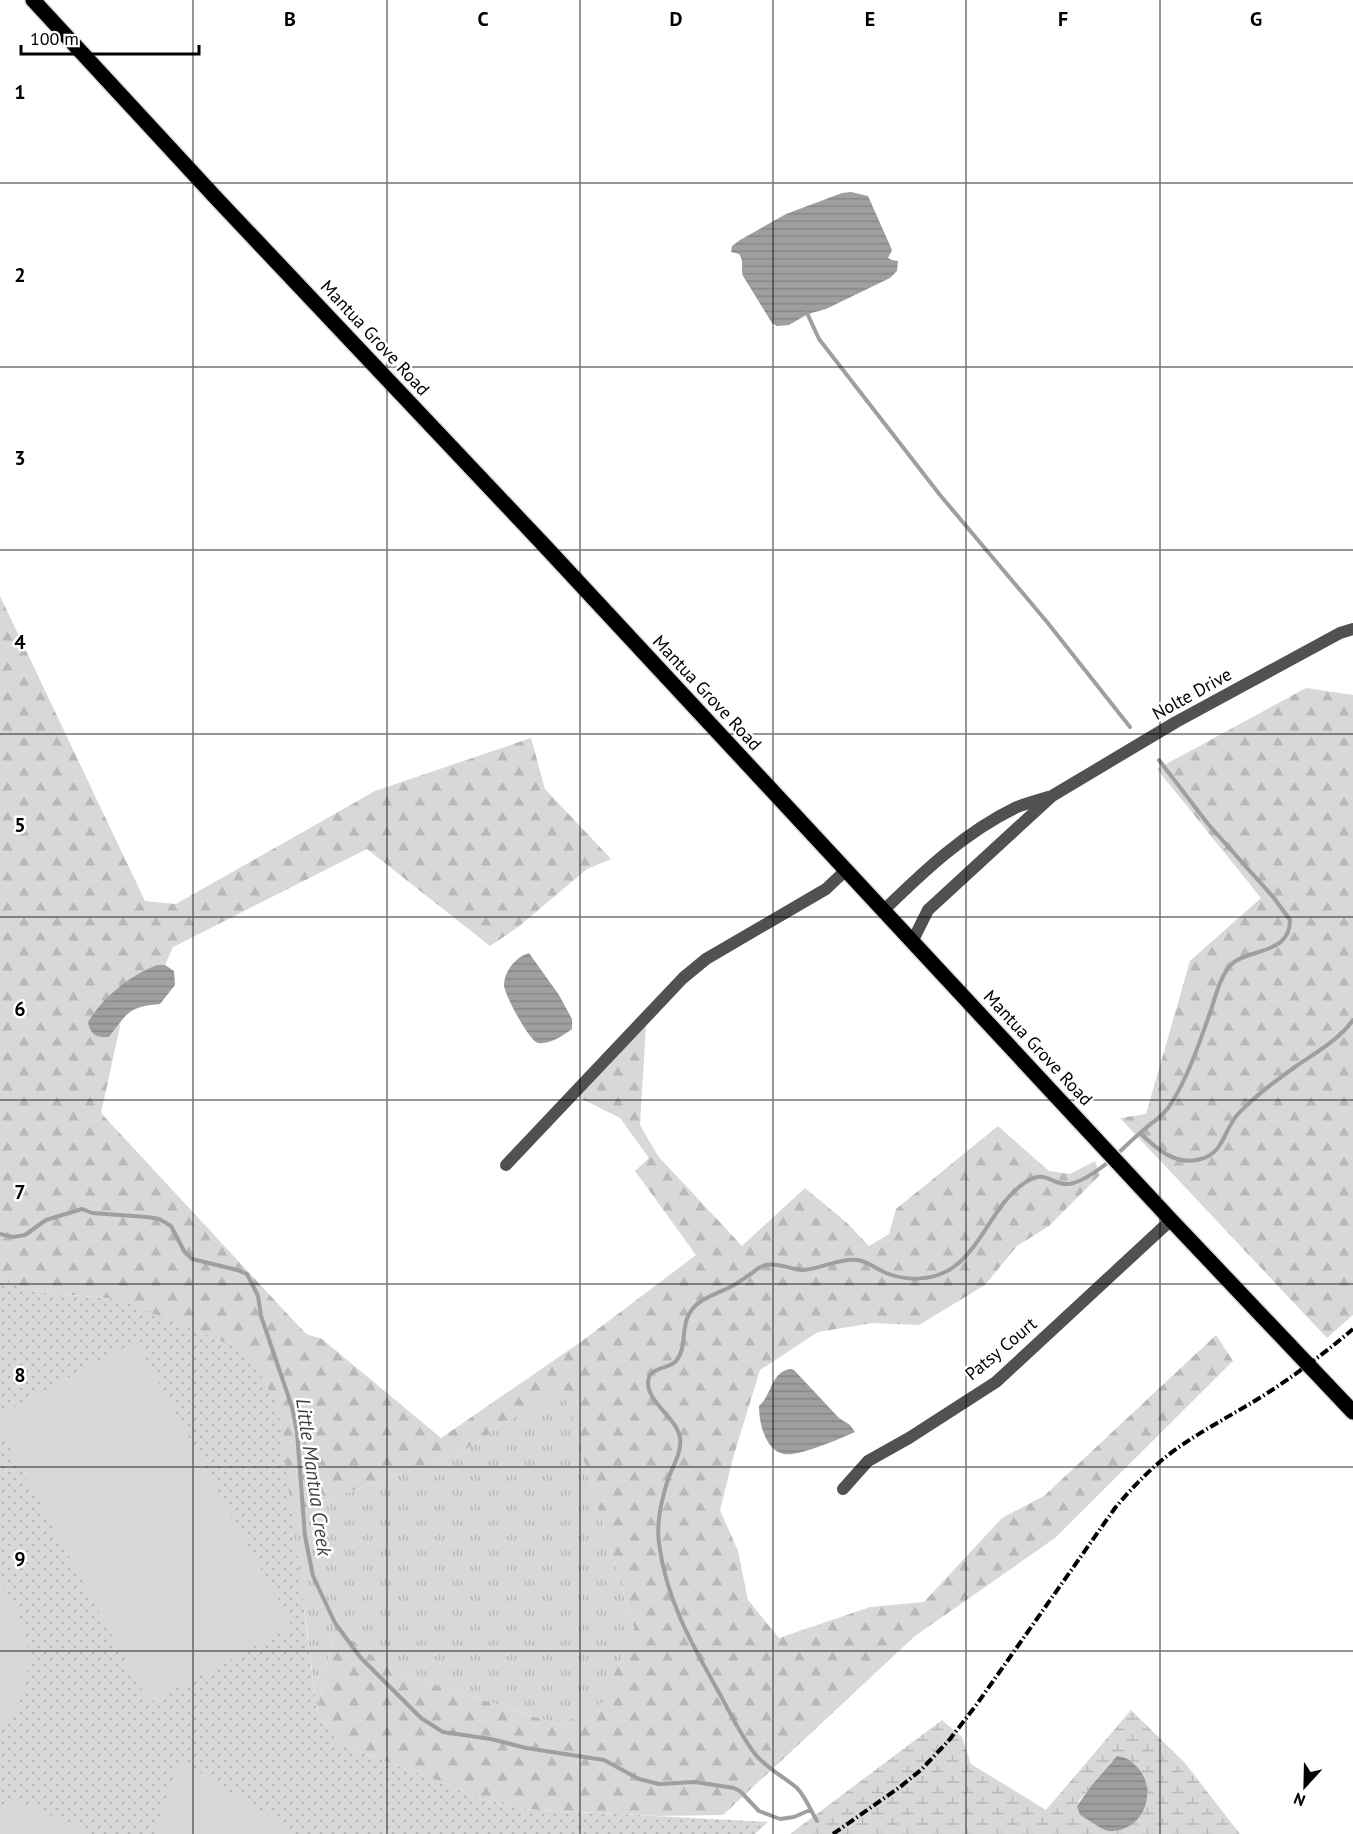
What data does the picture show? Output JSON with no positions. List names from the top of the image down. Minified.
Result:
{"streets":{"main road":["Mantua Grove Road"],"street":["Nolte Drive","Patsy Court"]},"crossings":[["Mantua Grove Road","Nolte Drive"],["Mantua Grove Road","Patsy Court"]],"water":["Little Mantua Creek"],"scale_bar":"100 m","north":"bottom","grid":{"columns":["B","C","D","E","F","G"],"rows":["1","2","3","4","5","6","7","8","9"]}}
